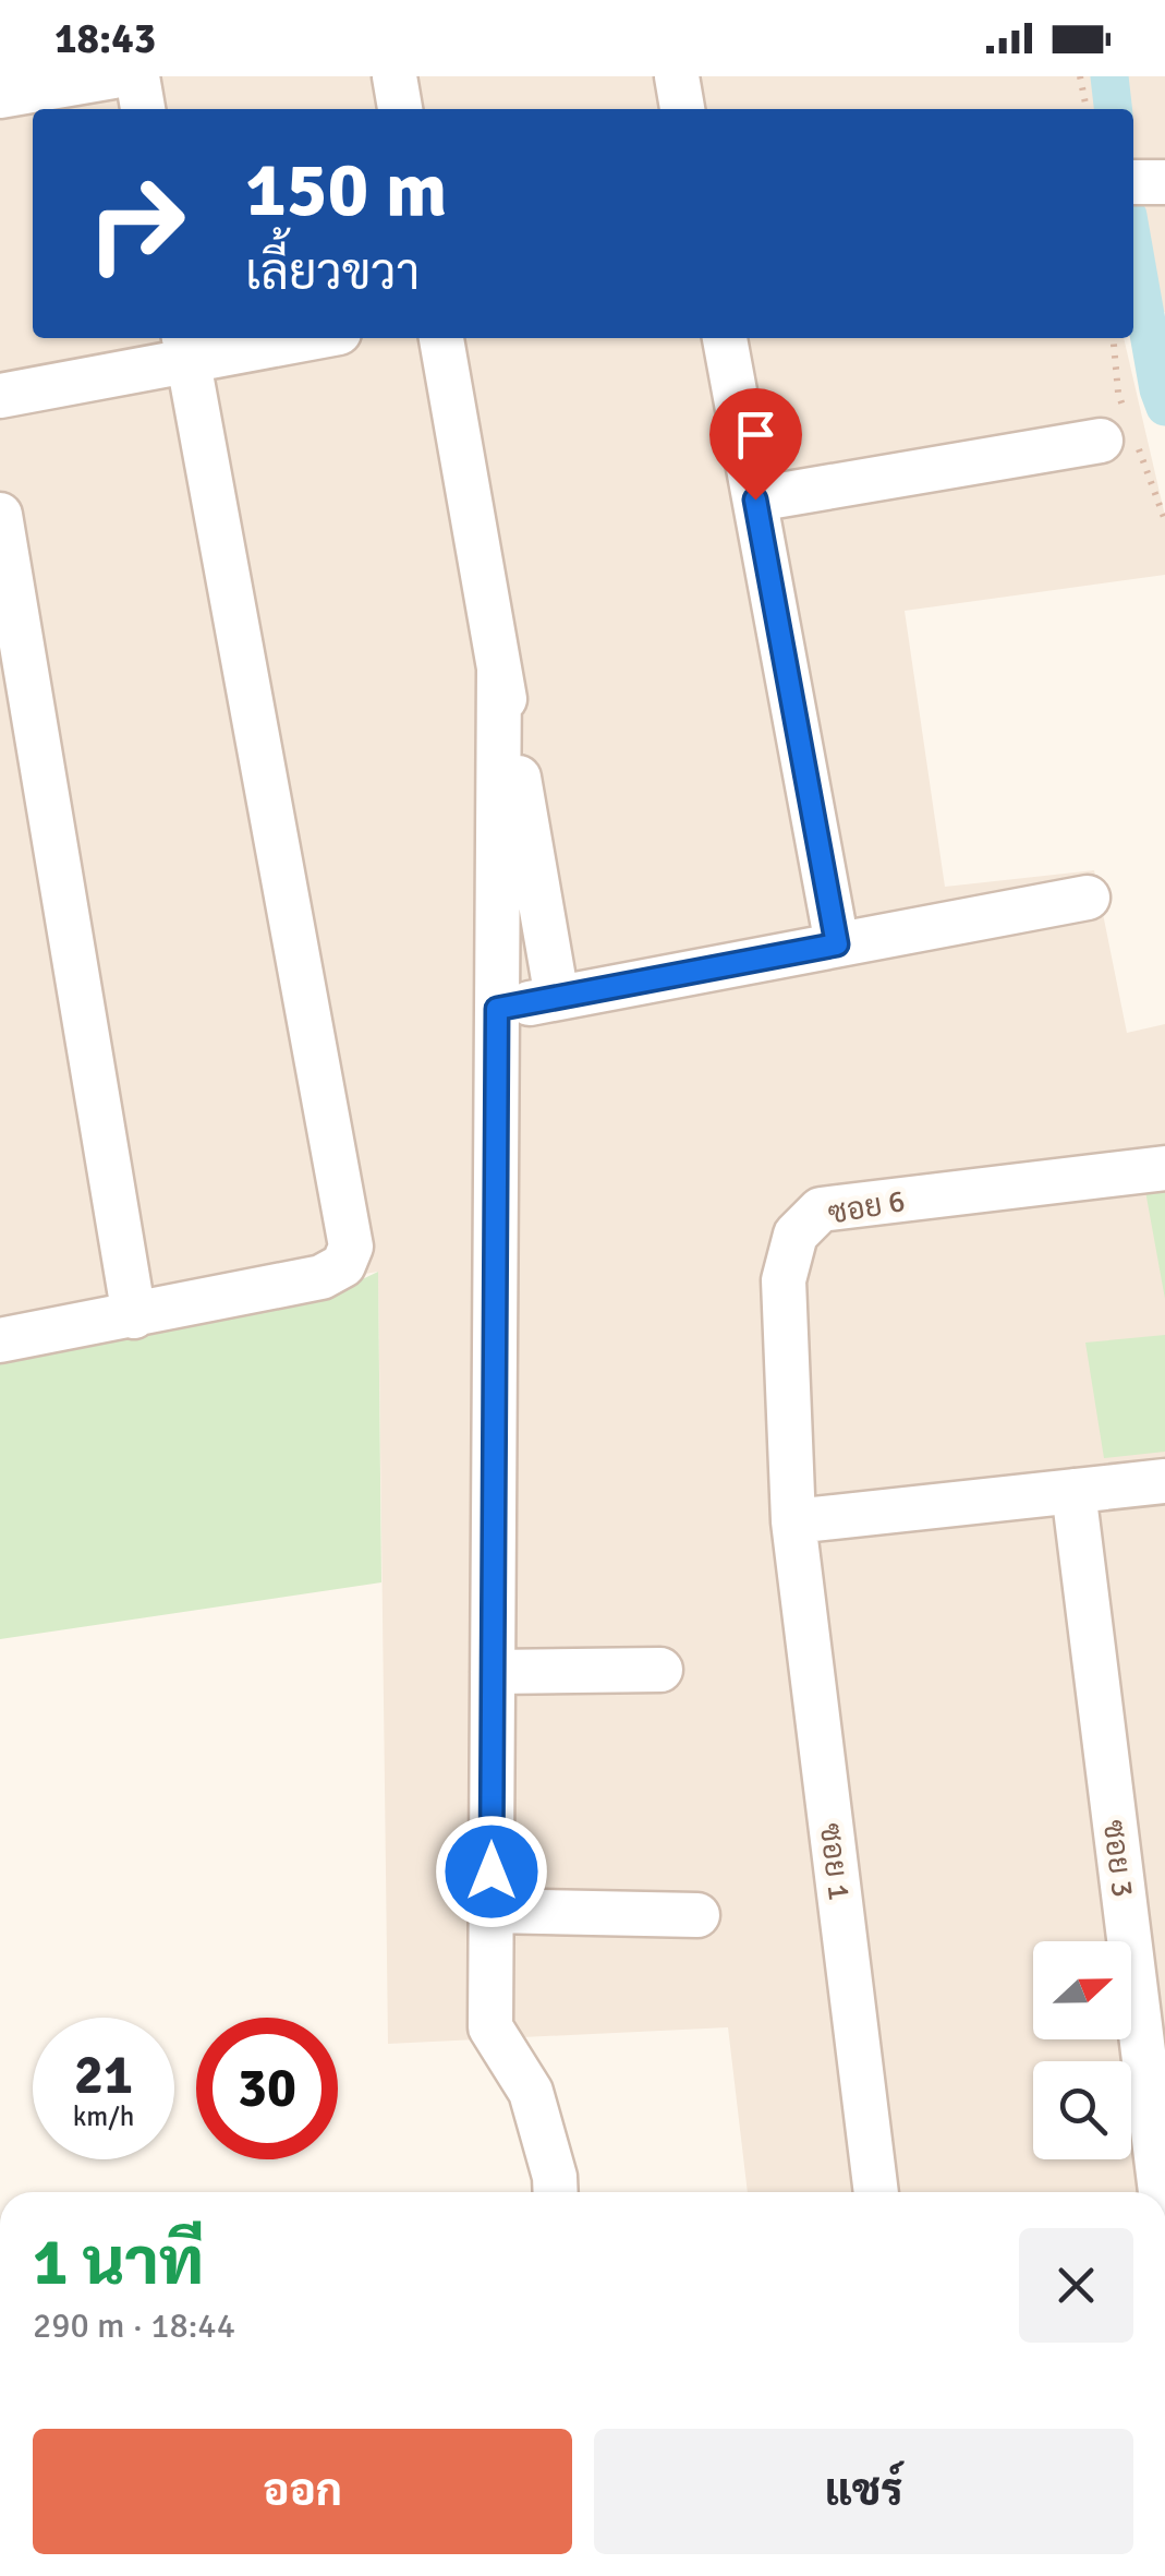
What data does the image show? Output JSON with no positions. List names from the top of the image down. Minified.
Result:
{"streets":{"street":["ซอย 6","ซอย 3","ซอย 1"]},"crossings":[["ซอย 6","ซอย 1"]],"north":"right","page":{"status":"18:43","turn":["150 m","เลี้ยวขวา"],"speed":"21 km/h","limit":"30","heading":["1 นาที","290 m · 18:44"],"buttons":["ออก","แชร์"]}}
